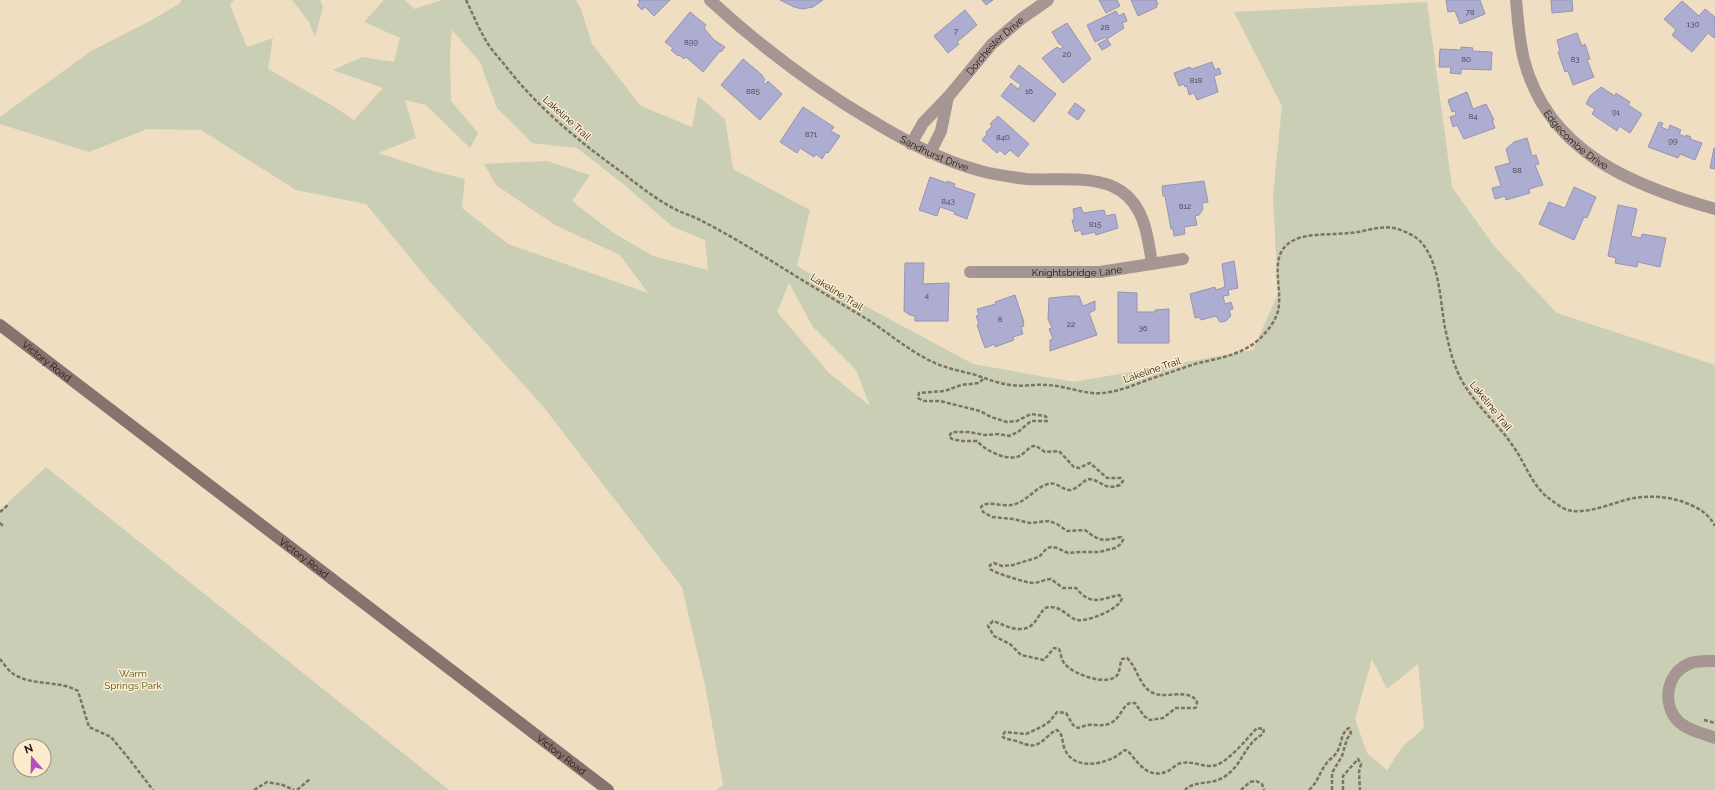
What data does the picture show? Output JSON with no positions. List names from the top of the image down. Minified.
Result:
{"streets":{"main road":["Victory Road"],"street":["Dorchester Drive","Edgecombe Drive","Sandhurst Drive","Knightsbridge Lane"],"path":["Lakeline Trail"]},"crossings":[["Dorchester Drive","Sandhurst Drive"],["Sandhurst Drive","Knightsbridge Lane"]],"parks":["Warm Springs Park"],"house_numbers":["78","130","28","7","899","20","80","83","818","885","16","91","84","871","840","99","88","843","812","815","4","8","22","36"],"north":"top"}
